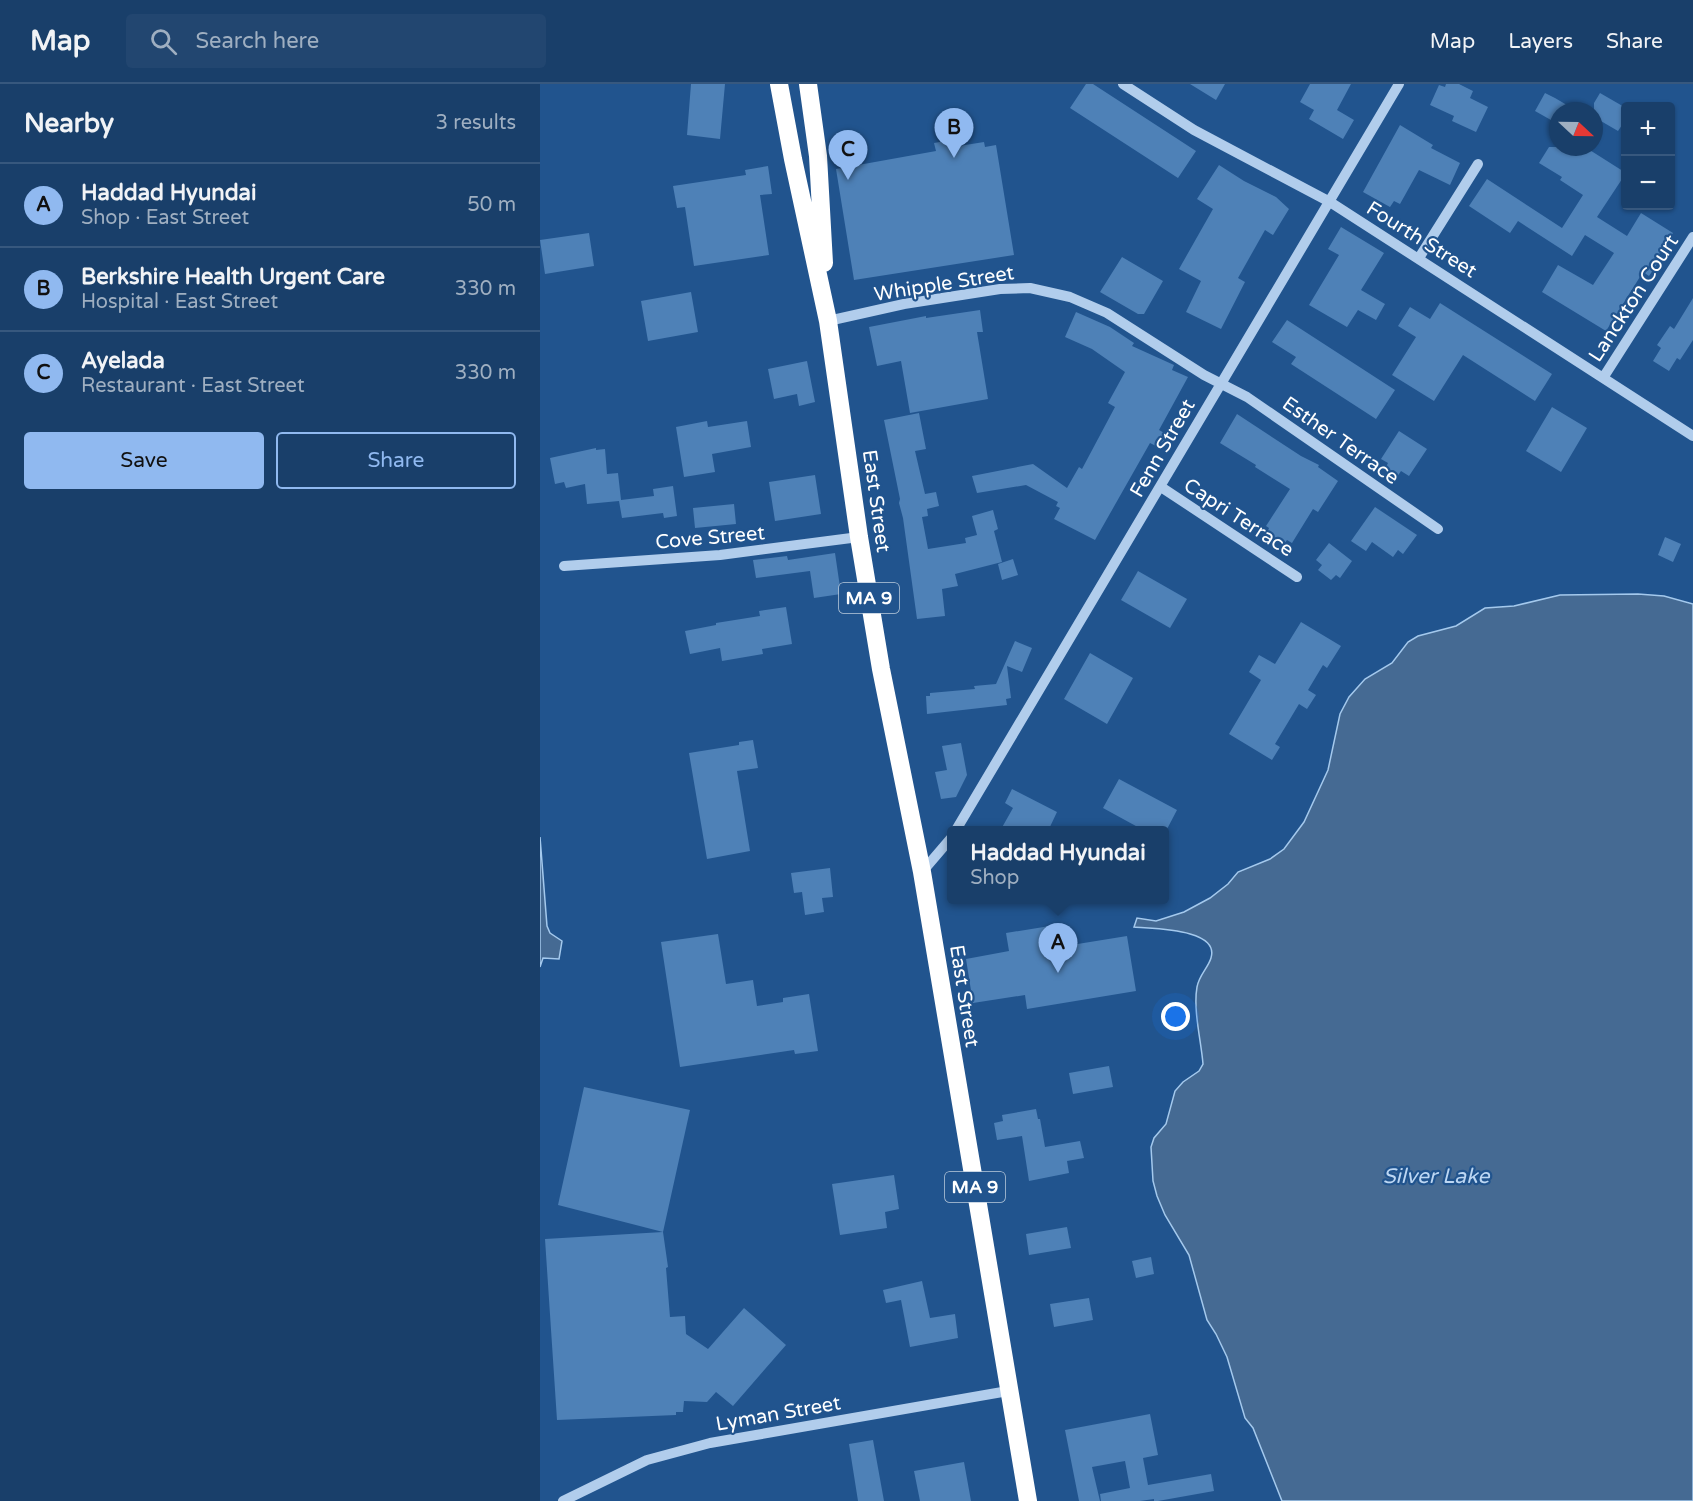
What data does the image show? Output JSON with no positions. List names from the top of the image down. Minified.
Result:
{"streets":{"highway":["East Street","MA 9"],"street":["Fourth Street","Whipple Street","Lanckton Court","Esther Terrace","Fenn Street","Capri Terrace","Cove Street","Lyman Street"]},"crossings":[["Fourth Street","Lanckton Court"],["Fourth Street","Fenn Street"],["Whipple Street","Esther Terrace"],["Whipple Street","Fenn Street"],["Whipple Street","East Street"],["Esther Terrace","Fenn Street"],["Fenn Street","Capri Terrace"],["East Street","Cove Street"],["East Street","Lyman Street"]],"water":["Silver Lake"],"north":"right","page":{"header":"Map","search":"Search here","nav":["Map","Layers","Share"],"heading":["Nearby","3 results"],"map_buttons":["+","−"],"pins":["B","C","A"],"list":[{"mark":"A","name":"Haddad Hyundai","note":"Shop · East Street","value":"50 m"},{"mark":"B","name":"Berkshire Health Urgent Care","note":"Hospital · East Street","value":"330 m"},{"mark":"C","name":"Ayelada","note":"Restaurant · East Street","value":"330 m"}],"buttons":["Save","Share"],"popup":["Haddad Hyundai","Shop"]}}
